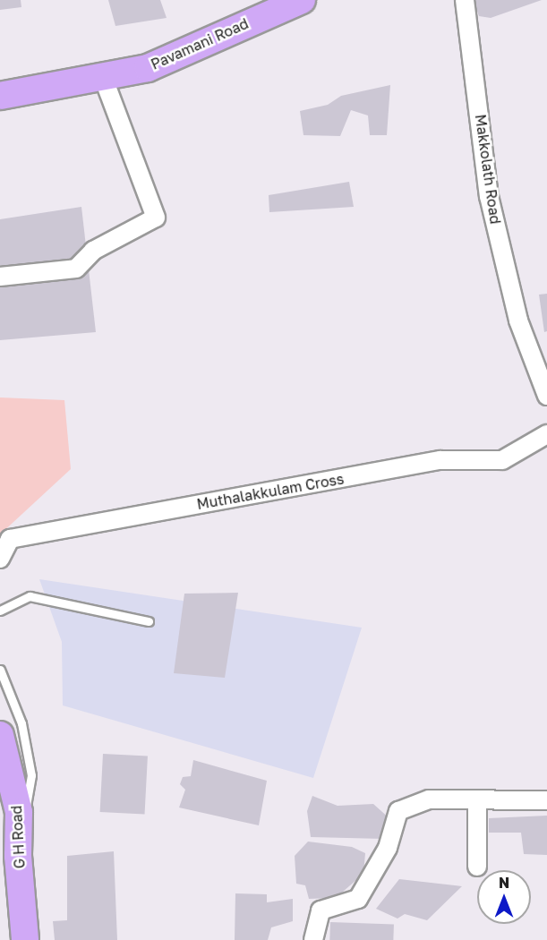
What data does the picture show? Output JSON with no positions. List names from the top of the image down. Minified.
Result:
{"streets":{"main road":["Pavamani Road","G H Road"],"street":["Makkolath Road","Muthalakkulam Cross"]},"north":"top"}
